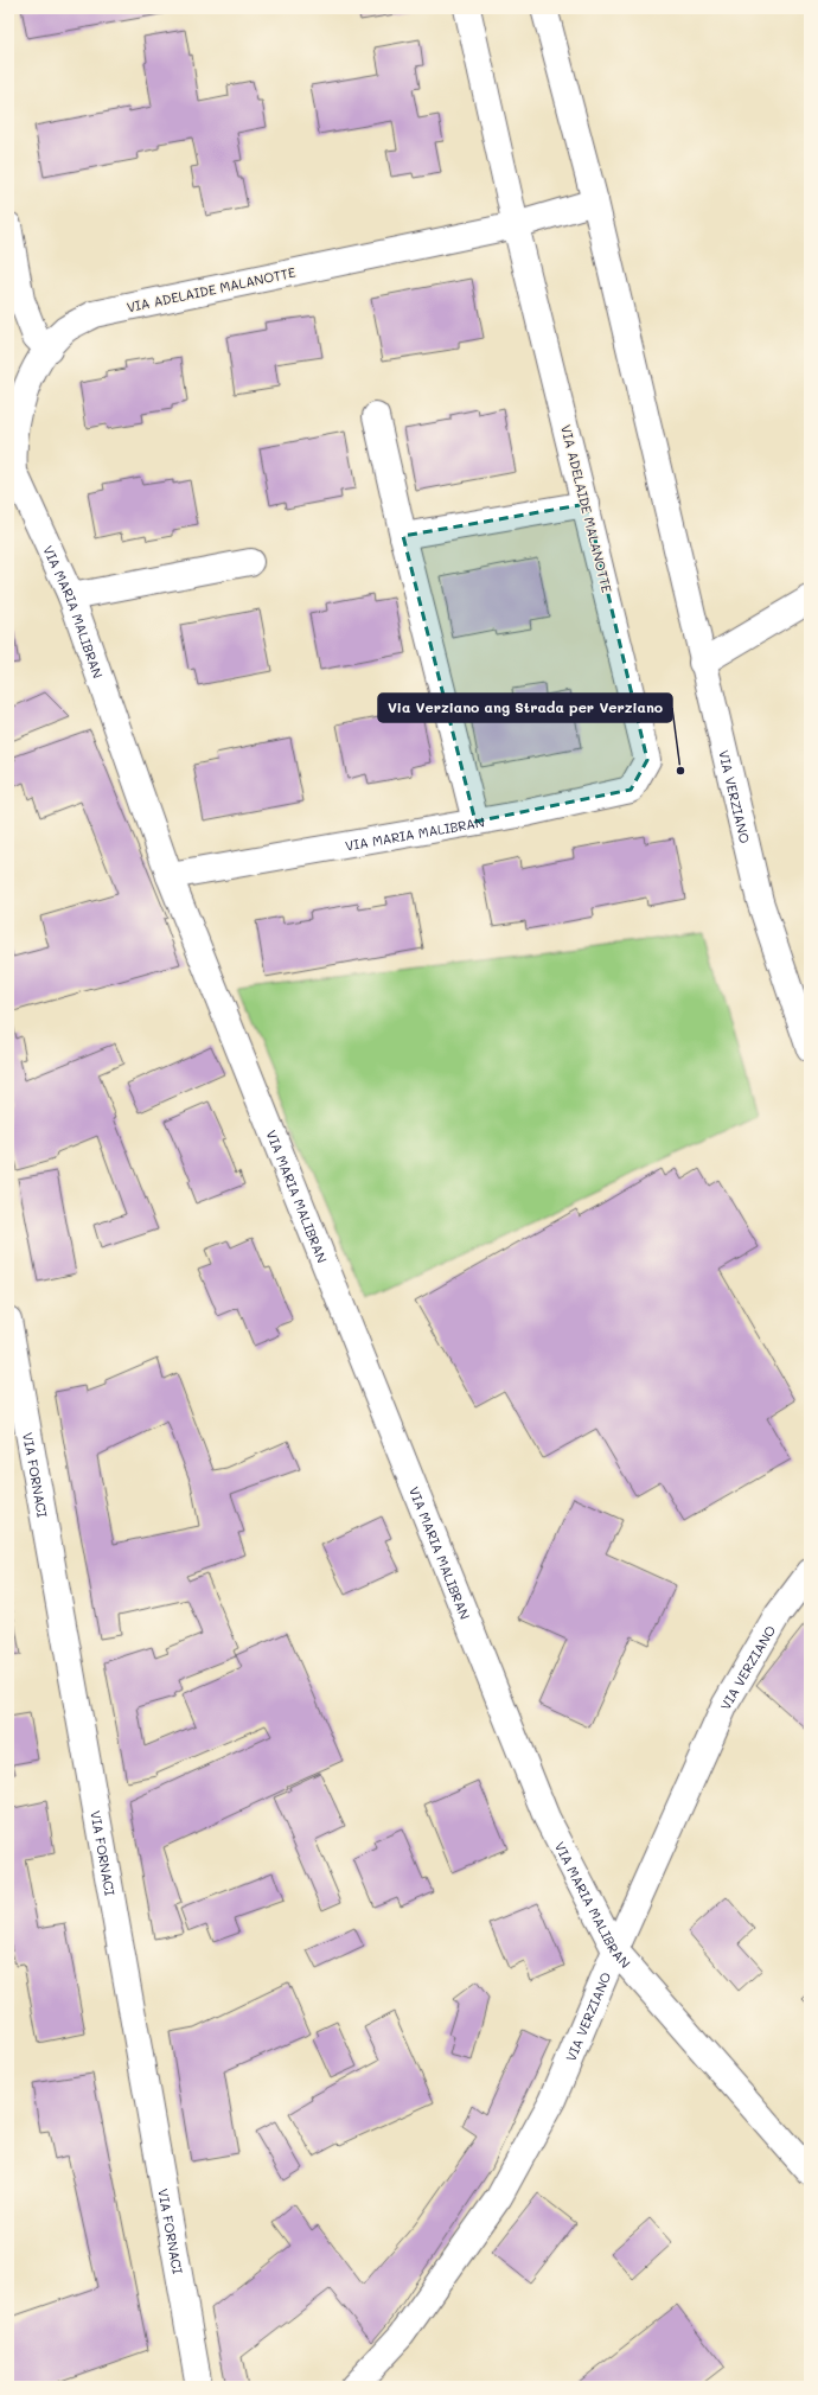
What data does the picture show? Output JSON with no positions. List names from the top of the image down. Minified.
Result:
{"streets":{"street":["VIA ADELAIDE MALANOTTE","VIA MARIA MALIBRAN","VIA VERZIANO","VIA FORNACI"]},"crossings":[["VIA ADELAIDE MALANOTTE","VIA MARIA MALIBRAN"],["VIA MARIA MALIBRAN","VIA VERZIANO"]],"places":["Via Verziano ang Strada per Verziano"]}
